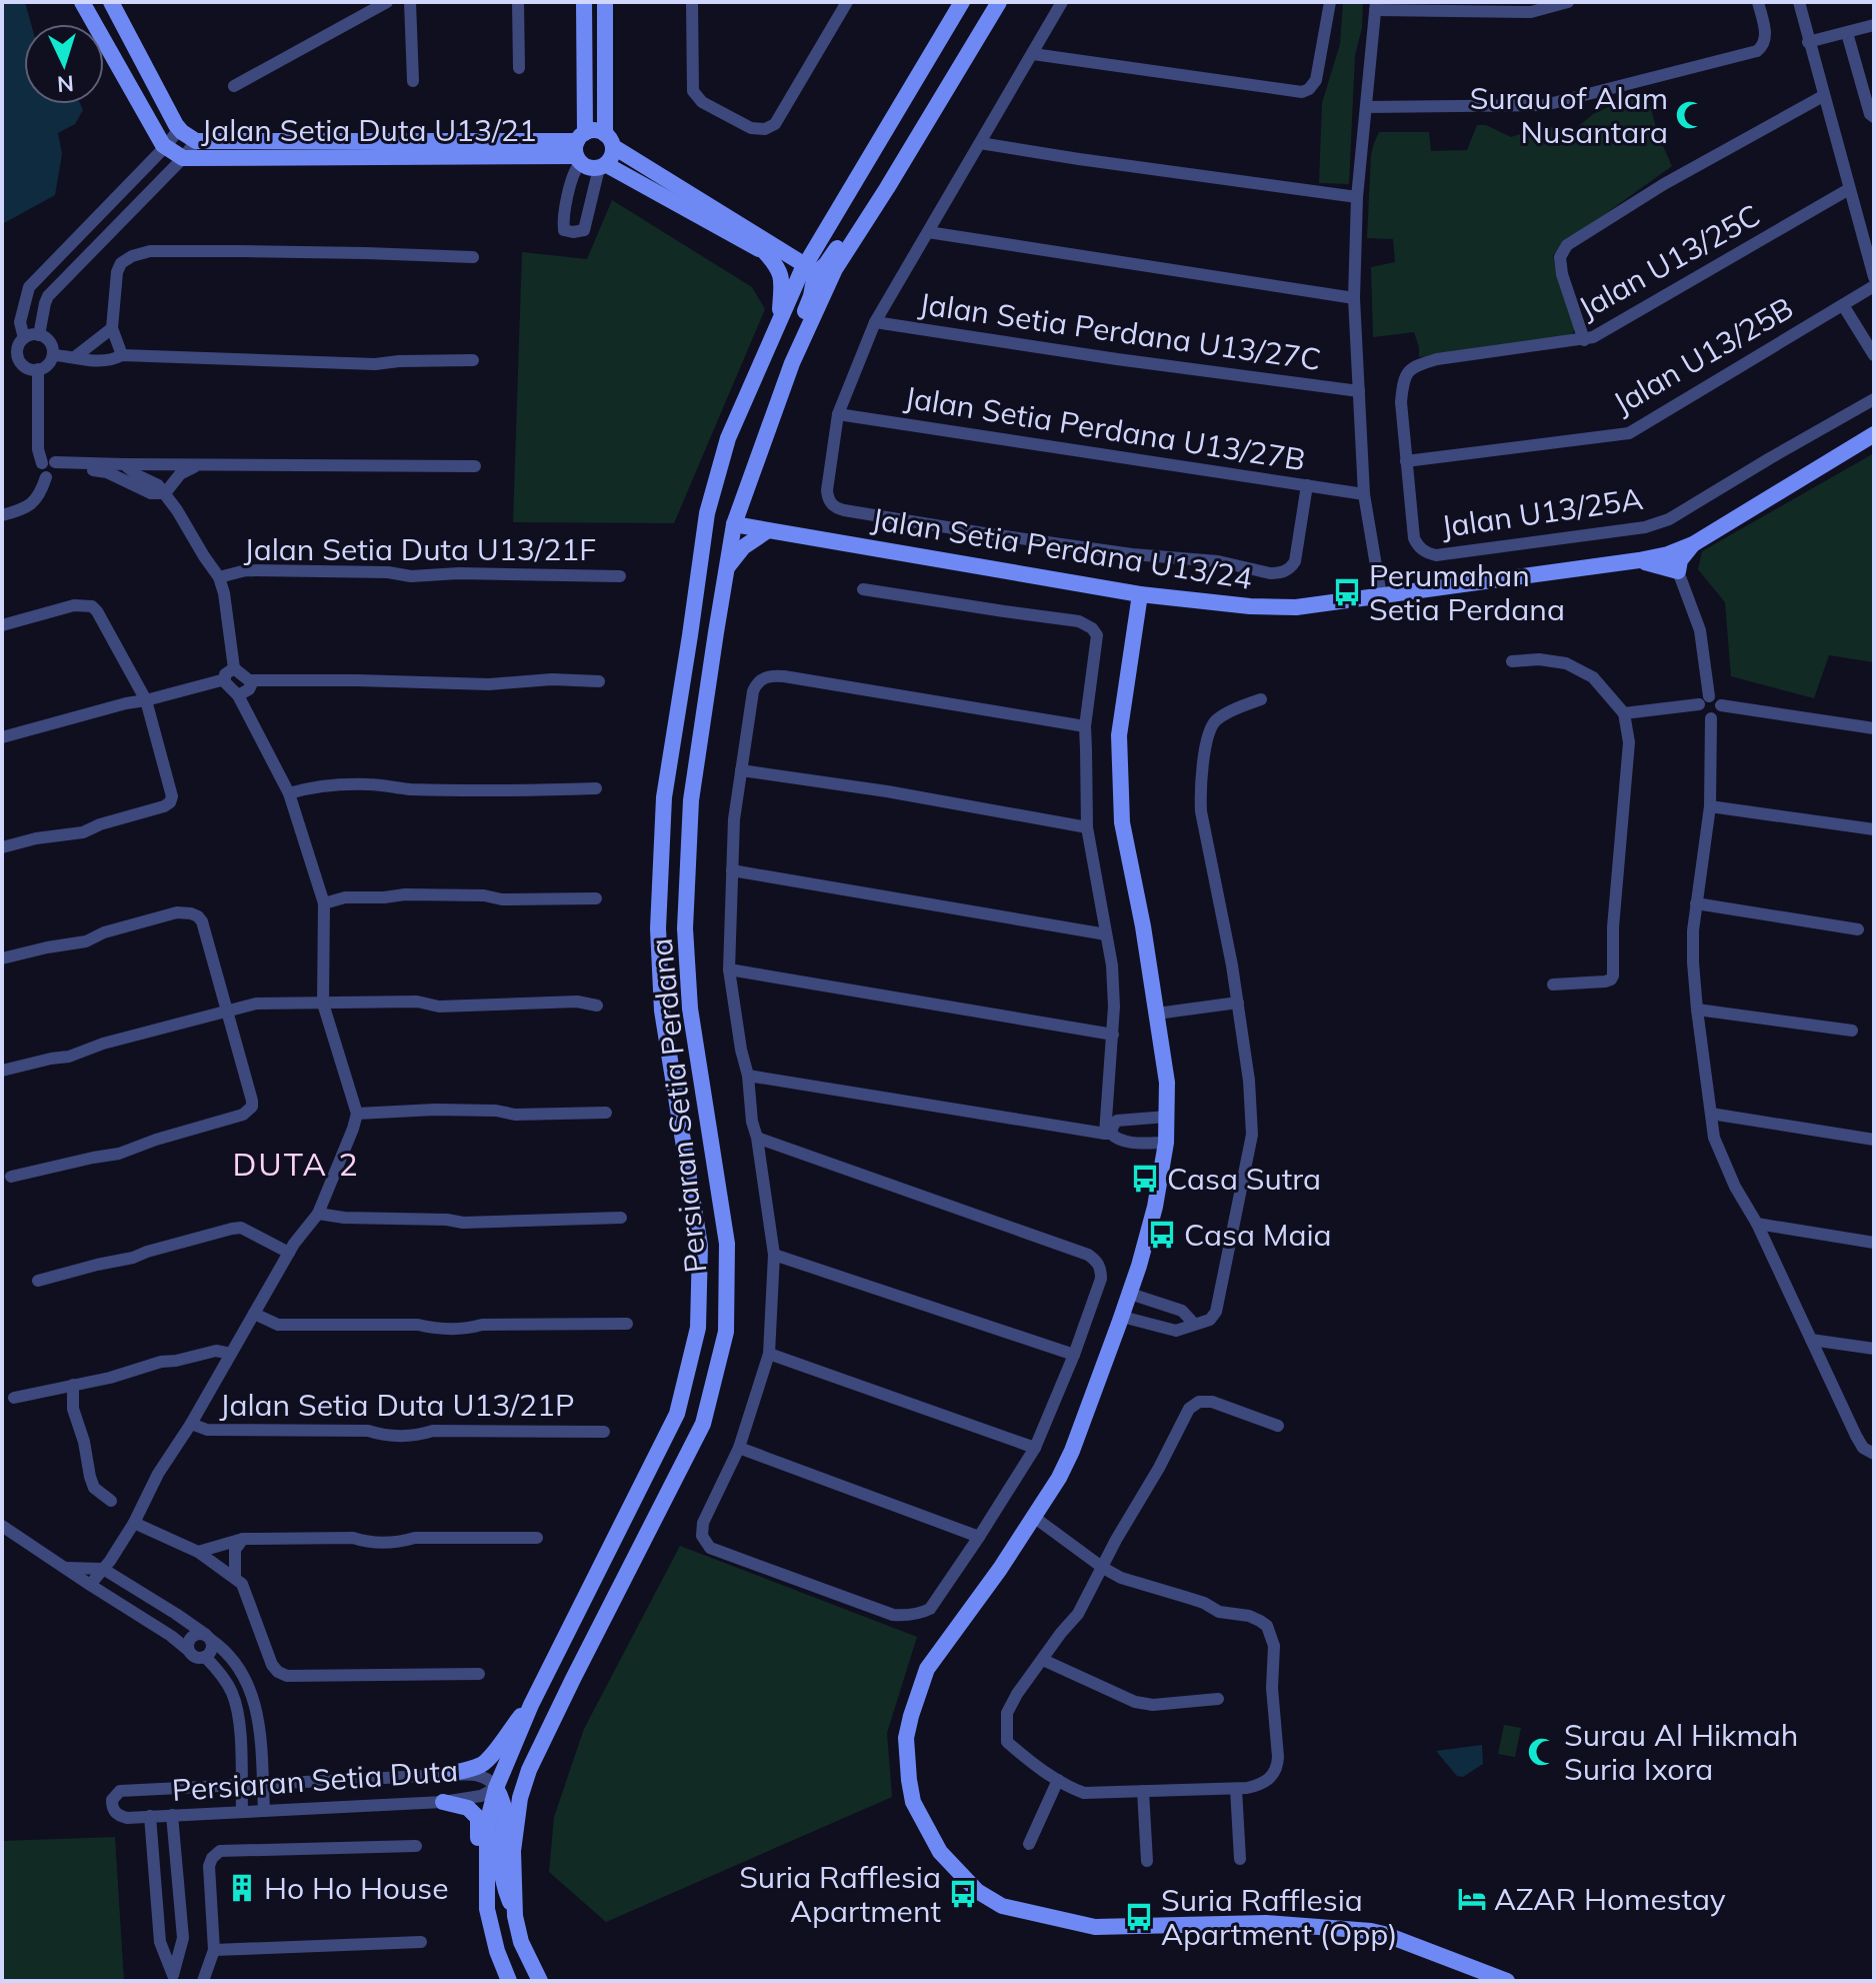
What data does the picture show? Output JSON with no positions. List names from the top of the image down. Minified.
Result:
{"streets":{"main road":["Jalan Setia Duta U13/21","Jalan Setia Perdana U13/24","Persiaran Setia Perdana"],"street":["Jalan U13/25C","Jalan Setia Perdana U13/27C","Jalan U13/25B","Jalan Setia Perdana U13/27B","Jalan U13/25A","Jalan Setia Duta U13/21F","Jalan Setia Duta U13/21P","Persiaran Setia Duta"]},"crossings":[["Jalan U13/25C","Jalan U13/25B"],["Jalan U13/25C","Jalan U13/25A"],["Jalan U13/25B","Jalan U13/25A"],["Jalan Setia Perdana U13/24","Persiaran Setia Perdana"],["Persiaran Setia Perdana","Persiaran Setia Duta"]],"districts":["DUTA 2"],"places":{"mosque":["Surau of Alam Nusantara","Surau Al Hikmah Suria Ixora"],"bus stop":["Perumahan Setia Perdana","Casa Sutra","Casa Maia","Suria Rafflesia Apartment","Suria Rafflesia Apartment (Opp)"],"building":["Ho Ho House"],"hotel":["AZAR Homestay"]},"north":"bottom"}
